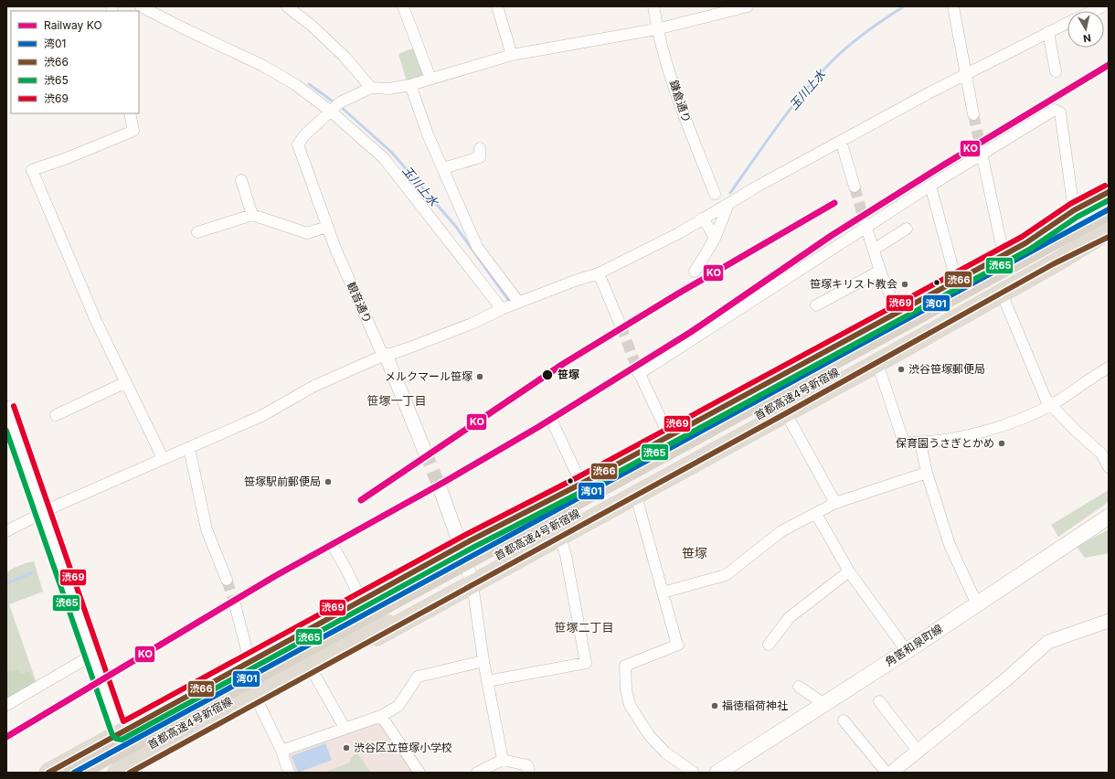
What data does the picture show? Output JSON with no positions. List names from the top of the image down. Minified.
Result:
{"streets":{"highway":["首都高速4号新宿線"],"main road":["角筈和泉町線"],"street":["鎌倉通り","観音通り"]},"districts":["笹塚一丁目","笹塚","笹塚二丁目"],"water":["玉川上水"],"places":["笹塚キリスト教会","渋谷笹塚郵便局","笹塚","メルクマール笹塚","保育園うさぎとかめ","笹塚駅前郵便局","福徳稲荷神社","渋谷区立笹塚小学校"],"lines":["rail line KO","transit line 渋69","transit line 渋66","transit line 渋65","transit line 湾01"],"legend":["Railway KO","湾01","渋66","渋65","渋69"],"north":"bottom"}
